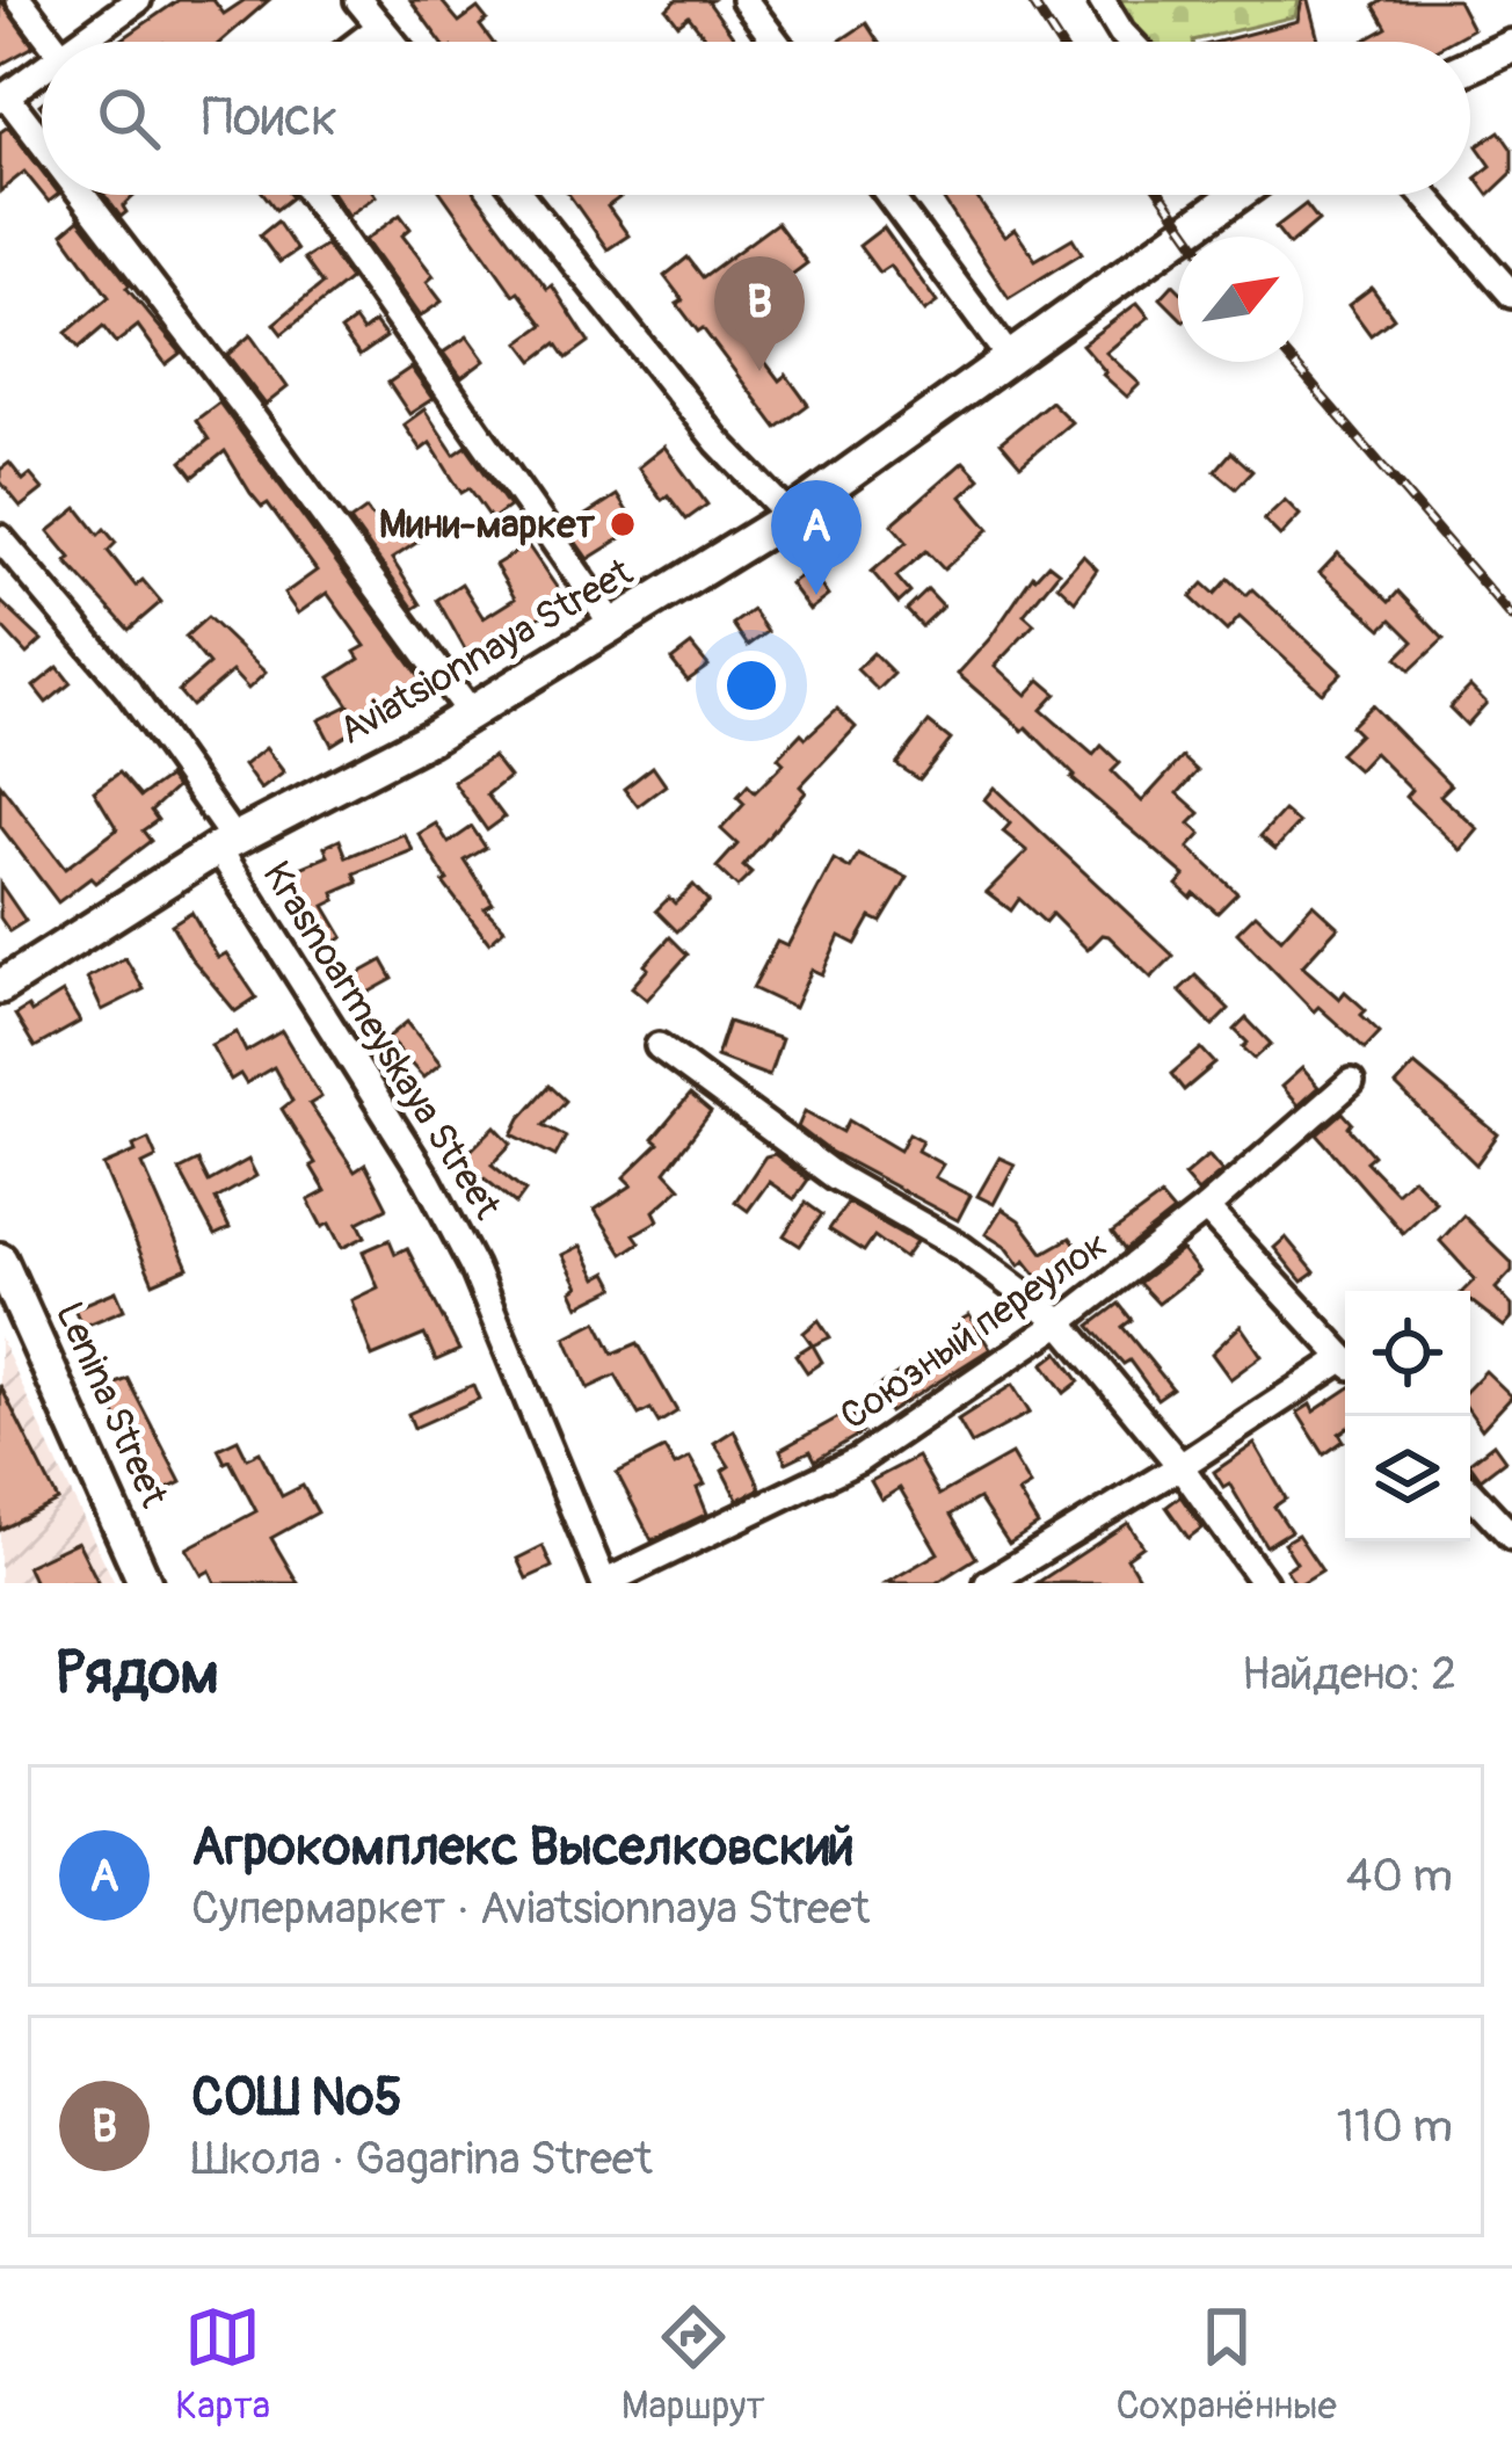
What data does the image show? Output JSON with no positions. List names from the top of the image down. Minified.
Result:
{"streets":{"main road":["Aviatsionnaya Street","Lenina Street"],"street":["Krasnoarmeyskaya Street","Союзный переулок"]},"crossings":[["Aviatsionnaya Street","Krasnoarmeyskaya Street"],["Krasnoarmeyskaya Street","Союзный переулок"]],"places":["Мини-маркет"],"north":"top right","page":{"search":"Поиск","pins":["B","A"],"heading":["Рядом","Найдено: 2"],"list":[{"mark":"A","name":"Агрокомплекс Выселковский","note":"Супермаркет · Aviatsionnaya Street","value":"40 m"},{"mark":"B","name":"СОШ №5","note":"Школа · Gagarina Street","value":"110 m"}],"nav":["Карта","Маршрут","Сохранённые"]}}
